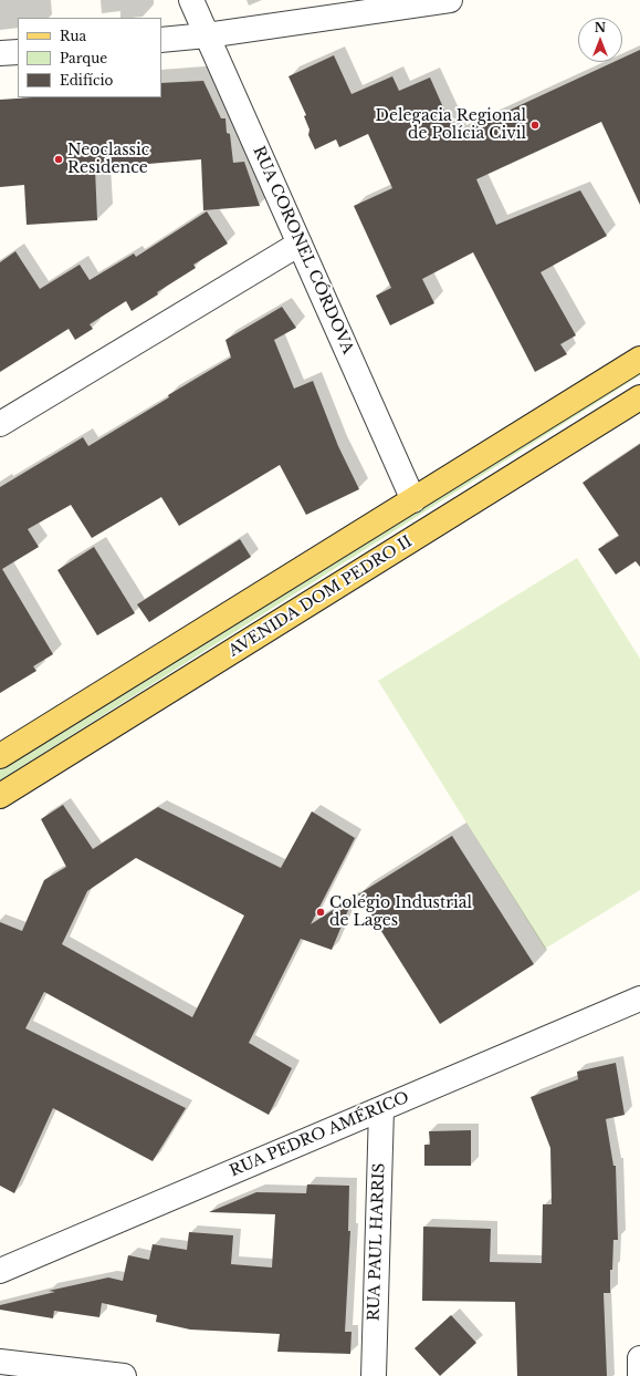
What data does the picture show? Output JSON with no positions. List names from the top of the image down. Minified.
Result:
{"streets":{"main road":["AVENIDA DOM PEDRO II"],"street":["RUA CORONEL CÓRDOVA","RUA PEDRO AMÉRICO","RUA PAUL HARRIS"]},"crossings":[["RUA PEDRO AMÉRICO","RUA PAUL HARRIS"]],"places":["Delegacia Regional de Polícia Civil","Neoclassic Residence","Colégio Industrial de Lages"],"legend":["Rua","Parque","Edifício"],"north":"top"}
